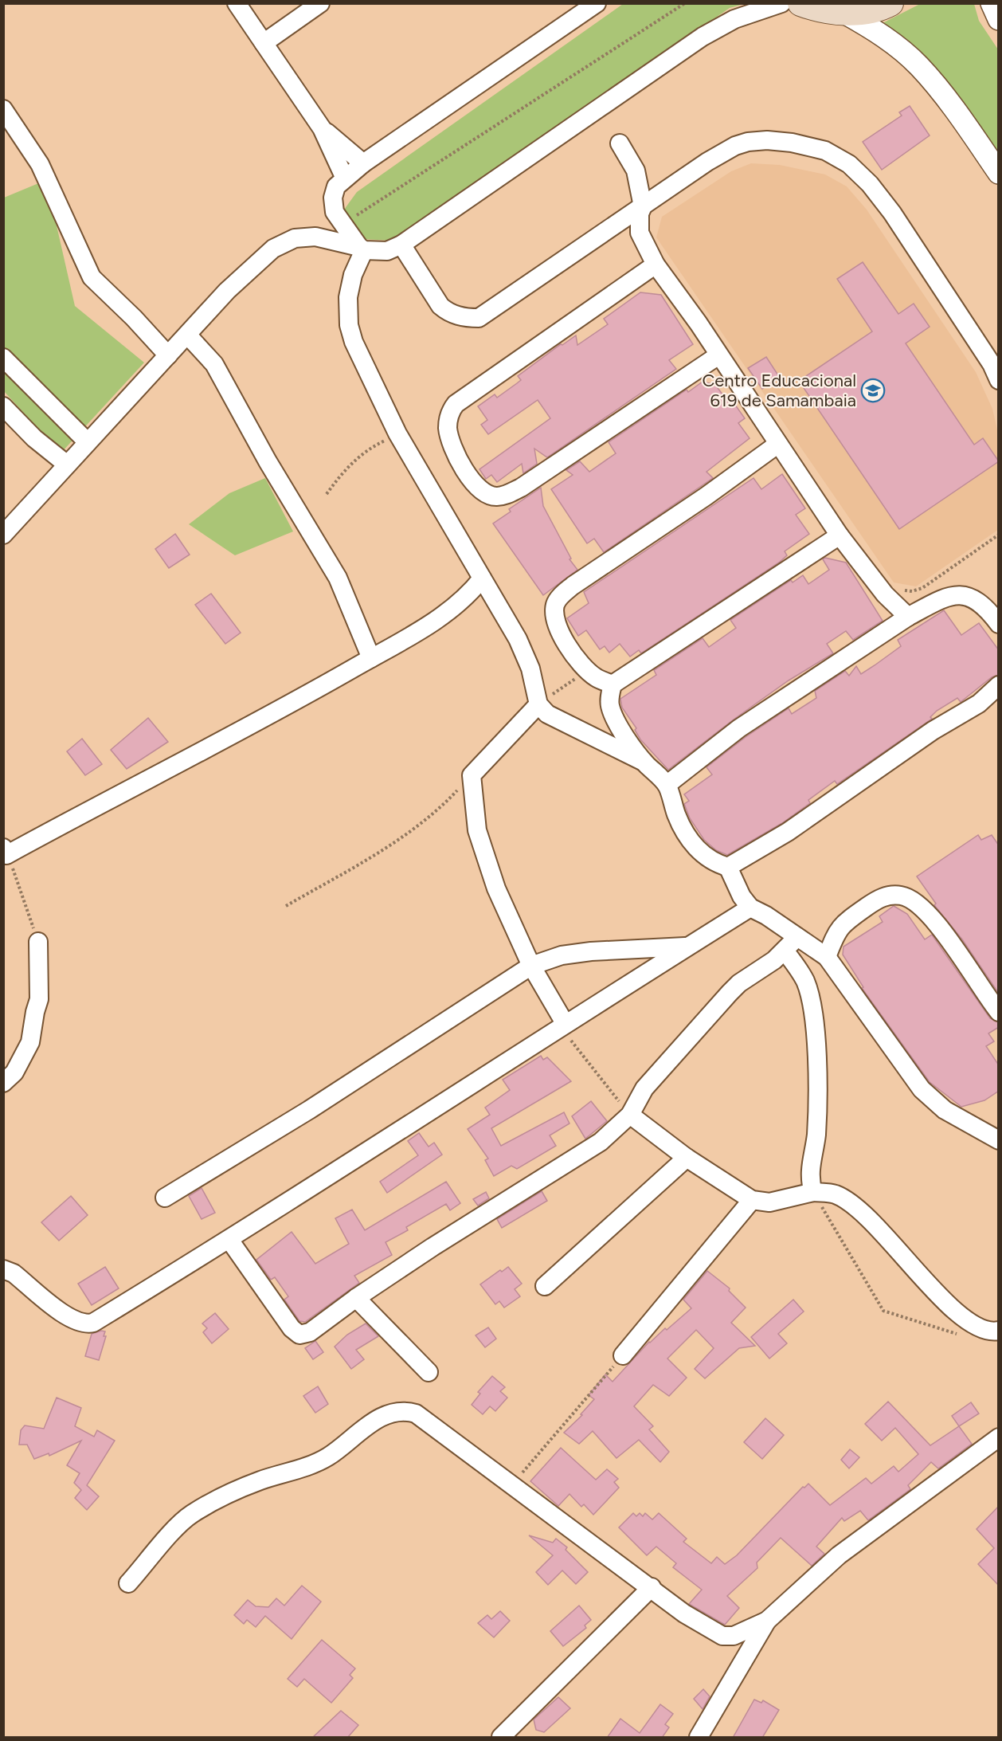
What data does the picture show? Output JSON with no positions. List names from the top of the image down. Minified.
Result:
{"places":{"school or university":["Centro Educacional 619 de Samambaia"]}}
